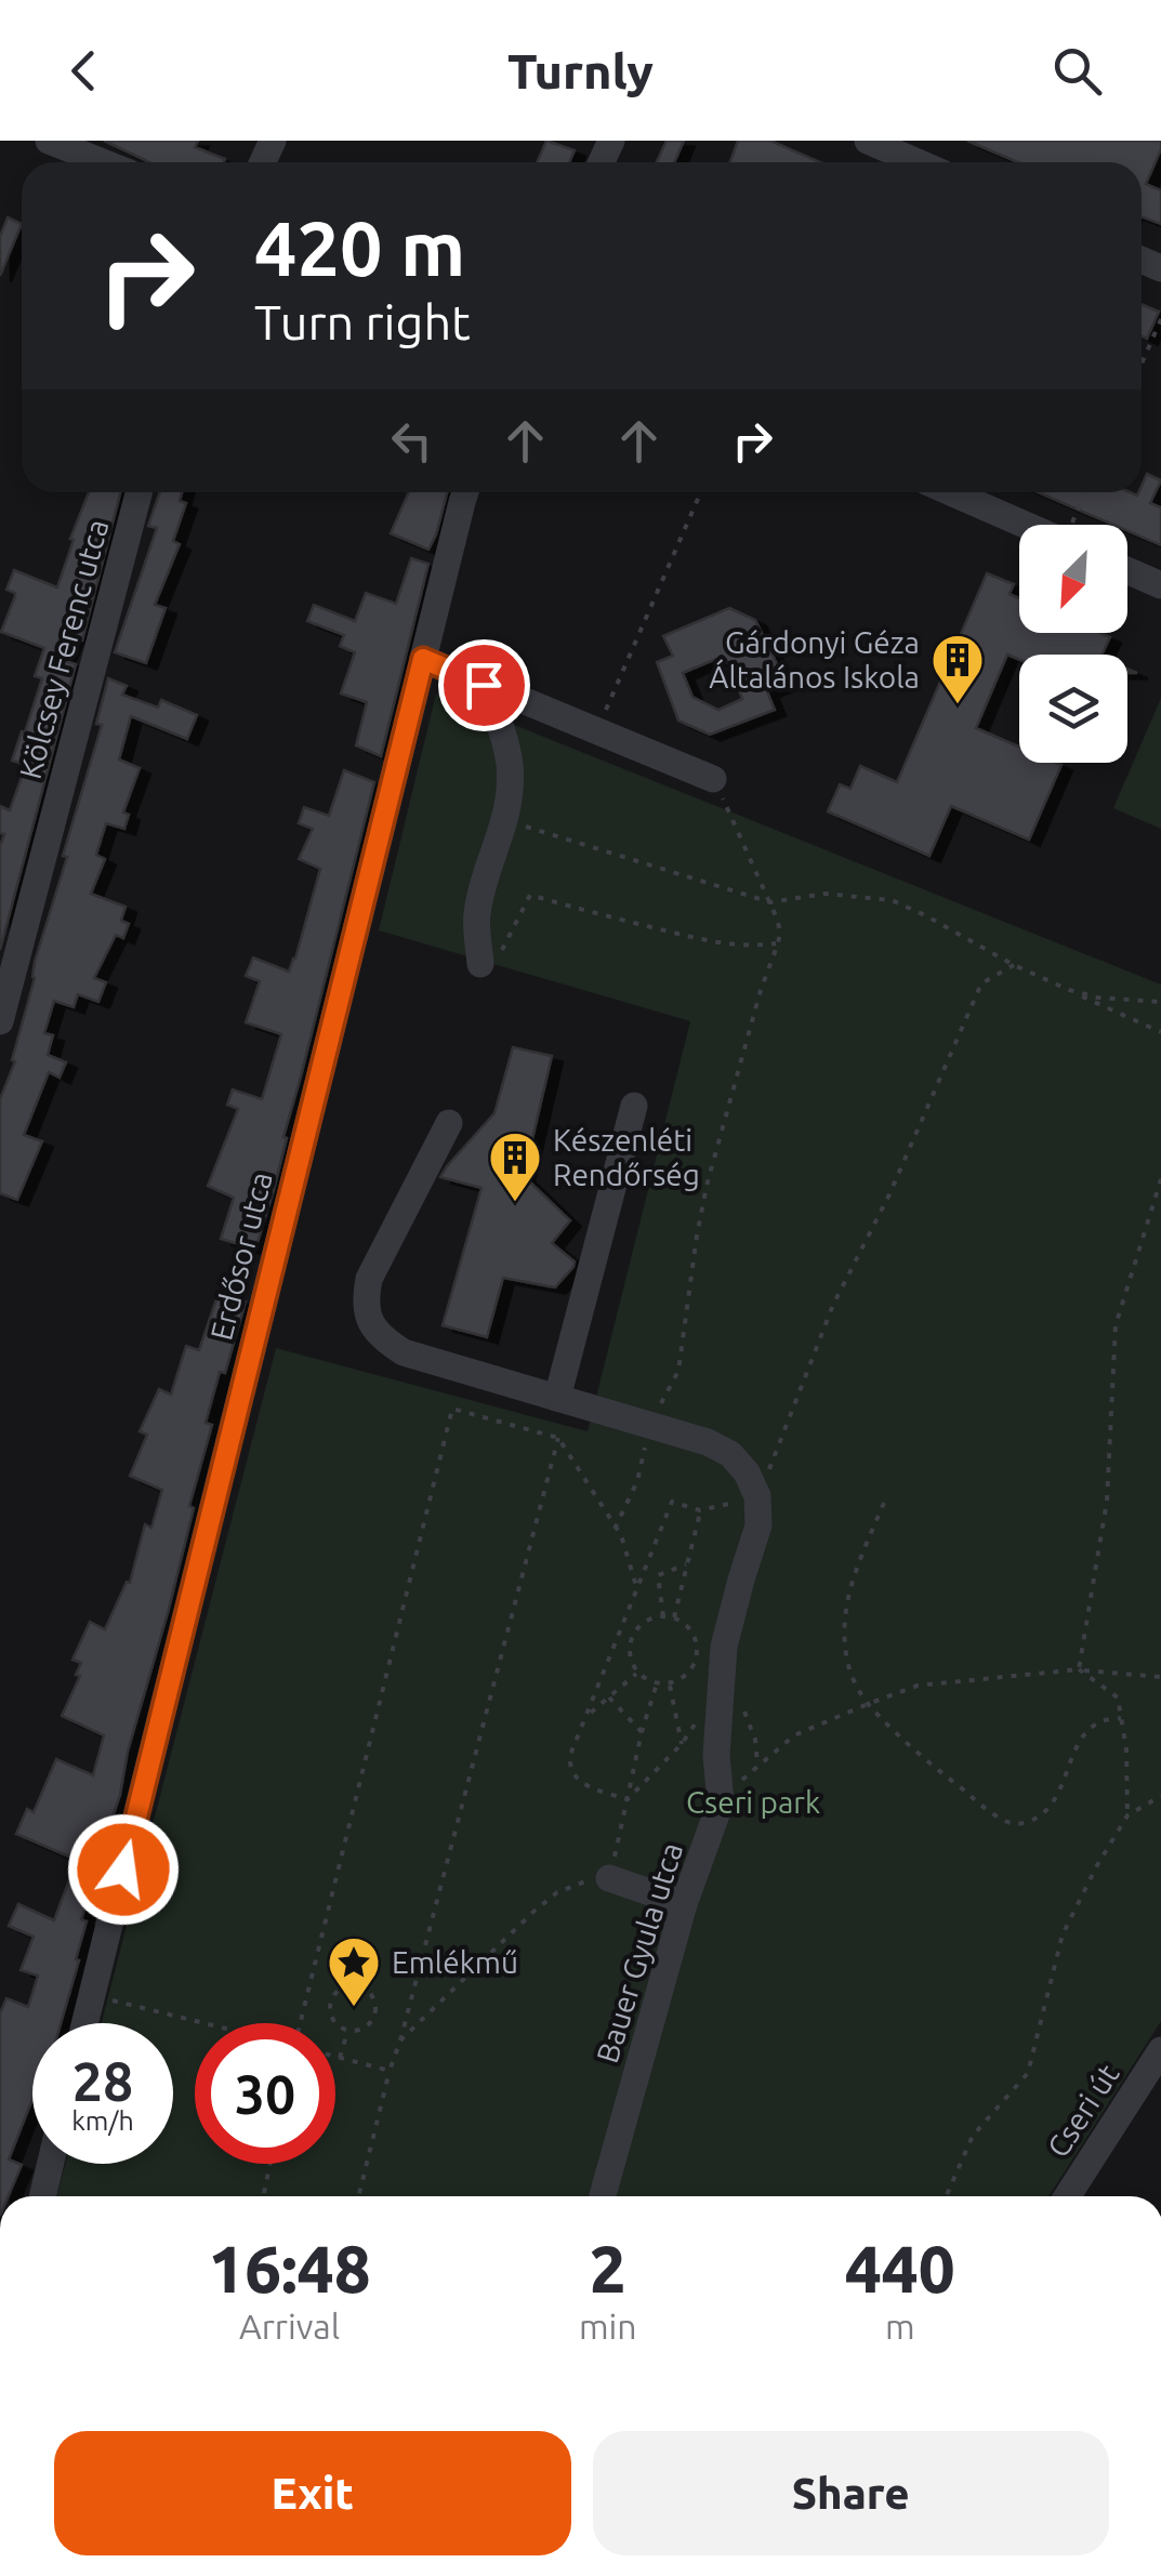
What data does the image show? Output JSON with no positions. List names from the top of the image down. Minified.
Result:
{"streets":{"street":["Kölcsey Ferenc utca","Erdősor utca","Bauer Gyula utca","Cseri út"]},"parks":["Cseri park"],"places":{"building":["Gárdonyi Géza Általános Iskola","Készenléti Rendőrség"],"place":["Emlékmű"]},"north":"bottom left","page":{"header":"Turnly","turn":["420 m","Turn right"],"speed":"28 km/h","limit":"30","eta":["16:48","Arrival","2","min","440","m"],"buttons":["Exit","Share"]}}
